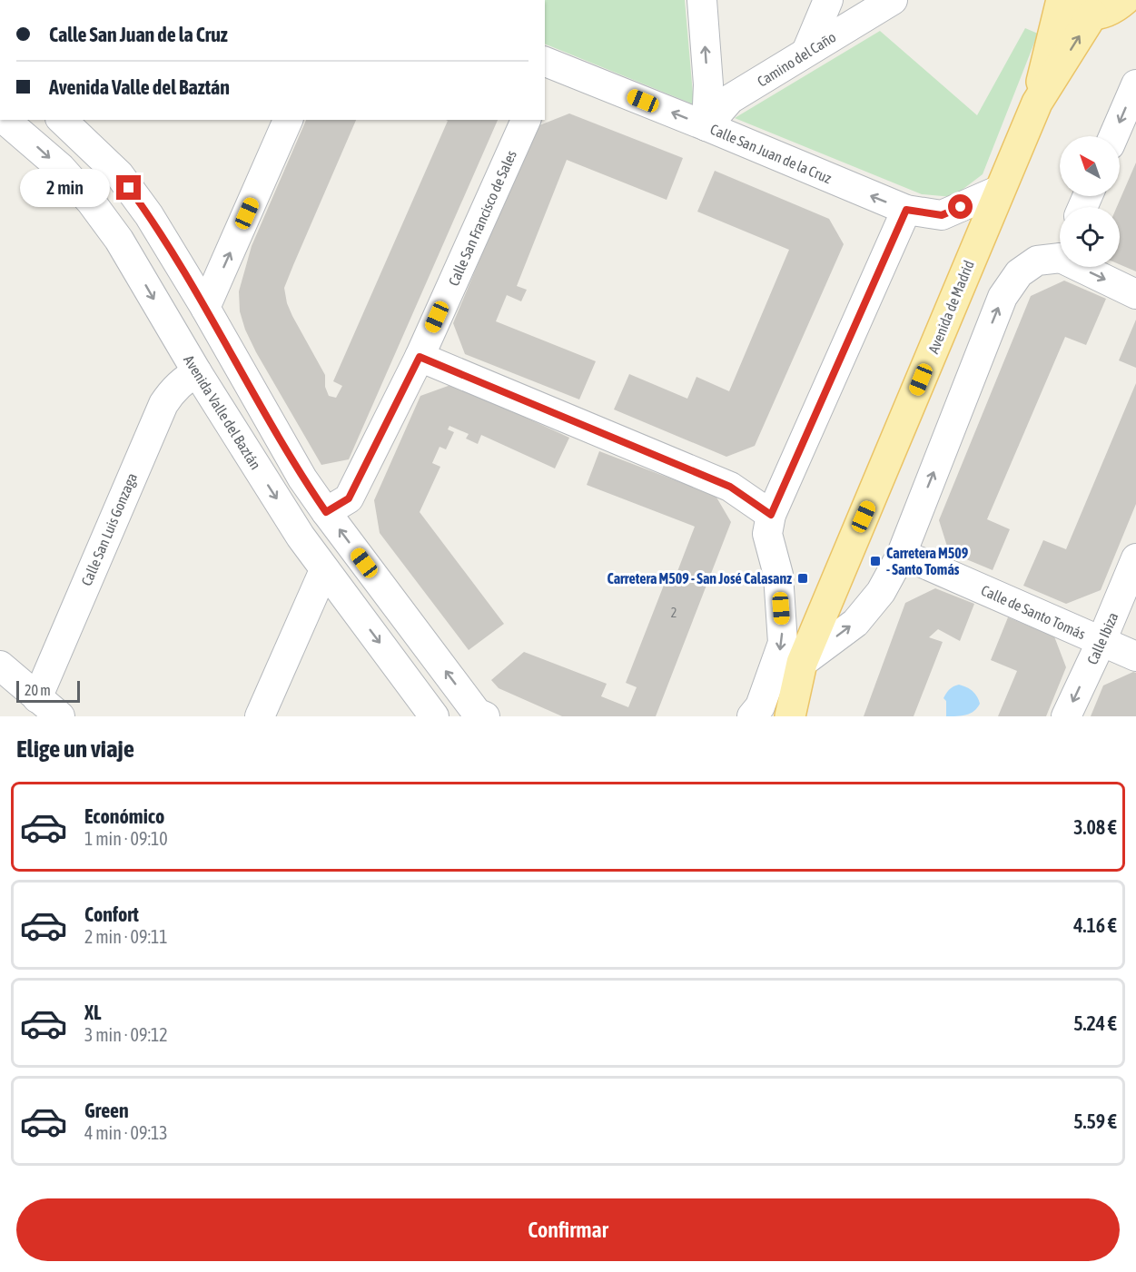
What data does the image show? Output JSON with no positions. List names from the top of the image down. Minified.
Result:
{"streets":{"main road":["Avenida de Madrid"],"street":["Camino del Caño","Calle San Juan de la Cruz","Calle San Francisco de Sales","Avenida Valle del Baztán","Calle San Luis Gonzaga","Calle de Santo Tomás","Calle Ibiza"]},"crossings":[["Camino del Caño","Calle San Juan de la Cruz"],["Calle San Juan de la Cruz","Avenida de Madrid"],["Avenida de Madrid","Calle de Santo Tomás"],["Avenida Valle del Baztán","Calle San Luis Gonzaga"],["Calle de Santo Tomás","Calle Ibiza"]],"one_way":["Calle San Juan de la Cruz","Calle Ibiza"],"places":{"transit":["Carretera M509 - Santo Tomás","Carretera M509 - San José Calasanz"]},"house_numbers":["2"],"scale_bar":"20 m","north":"top left","page":{"banner":["Calle San Juan de la Cruz","Avenida Valle del Baztán"],"bubble":"2 min","scale":"20 m","heading":"Elige un viaje","list":[{"name":"Económico","note":"1 min · 09:10","value":"3.08 €"},{"name":"Confort","note":"2 min · 09:11","value":"4.16 €"},{"name":"XL","note":"3 min · 09:12","value":"5.24 €"},{"name":"Green","note":"4 min · 09:13","value":"5.59 €"}],"buttons":"Confirmar"}}
